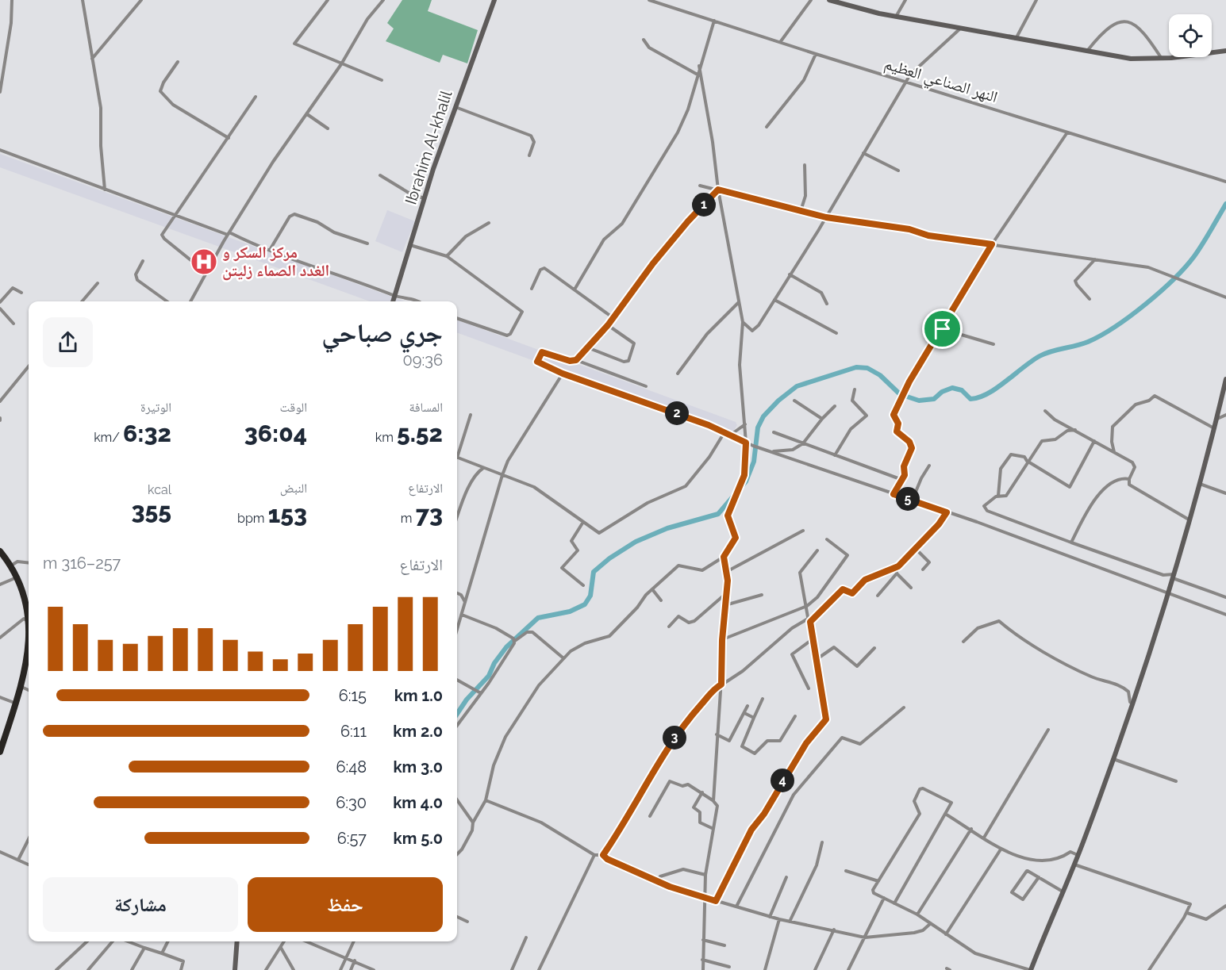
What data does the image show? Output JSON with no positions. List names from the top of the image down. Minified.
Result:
{"streets":{"street":["النهر الصناعي العظيم","Ibrahim Al-khalil"]},"places":{"hospital":["مركز السكر و الغدد الصماء زليتن"]},"page":{"pins":["1","2","5","3","4"],"heading":["جري صباحي","09:36"],"stats":[["المسافة","5.52 km"],["الوقت","36:04"],["الوتيرة","6:32 /km"],["الارتفاع","73 m"],["النبض","153 bpm"],["kcal","355"]],"chart":["الارتفاع","257–316 m"],"list":[{"name":"1.0 km","note":"6:15"},{"name":"2.0 km","note":"6:11"},{"name":"3.0 km","note":"6:48"},{"name":"4.0 km","note":"6:30"},{"name":"5.0 km","note":"6:57"}],"buttons":["حفظ","مشاركة"]}}
